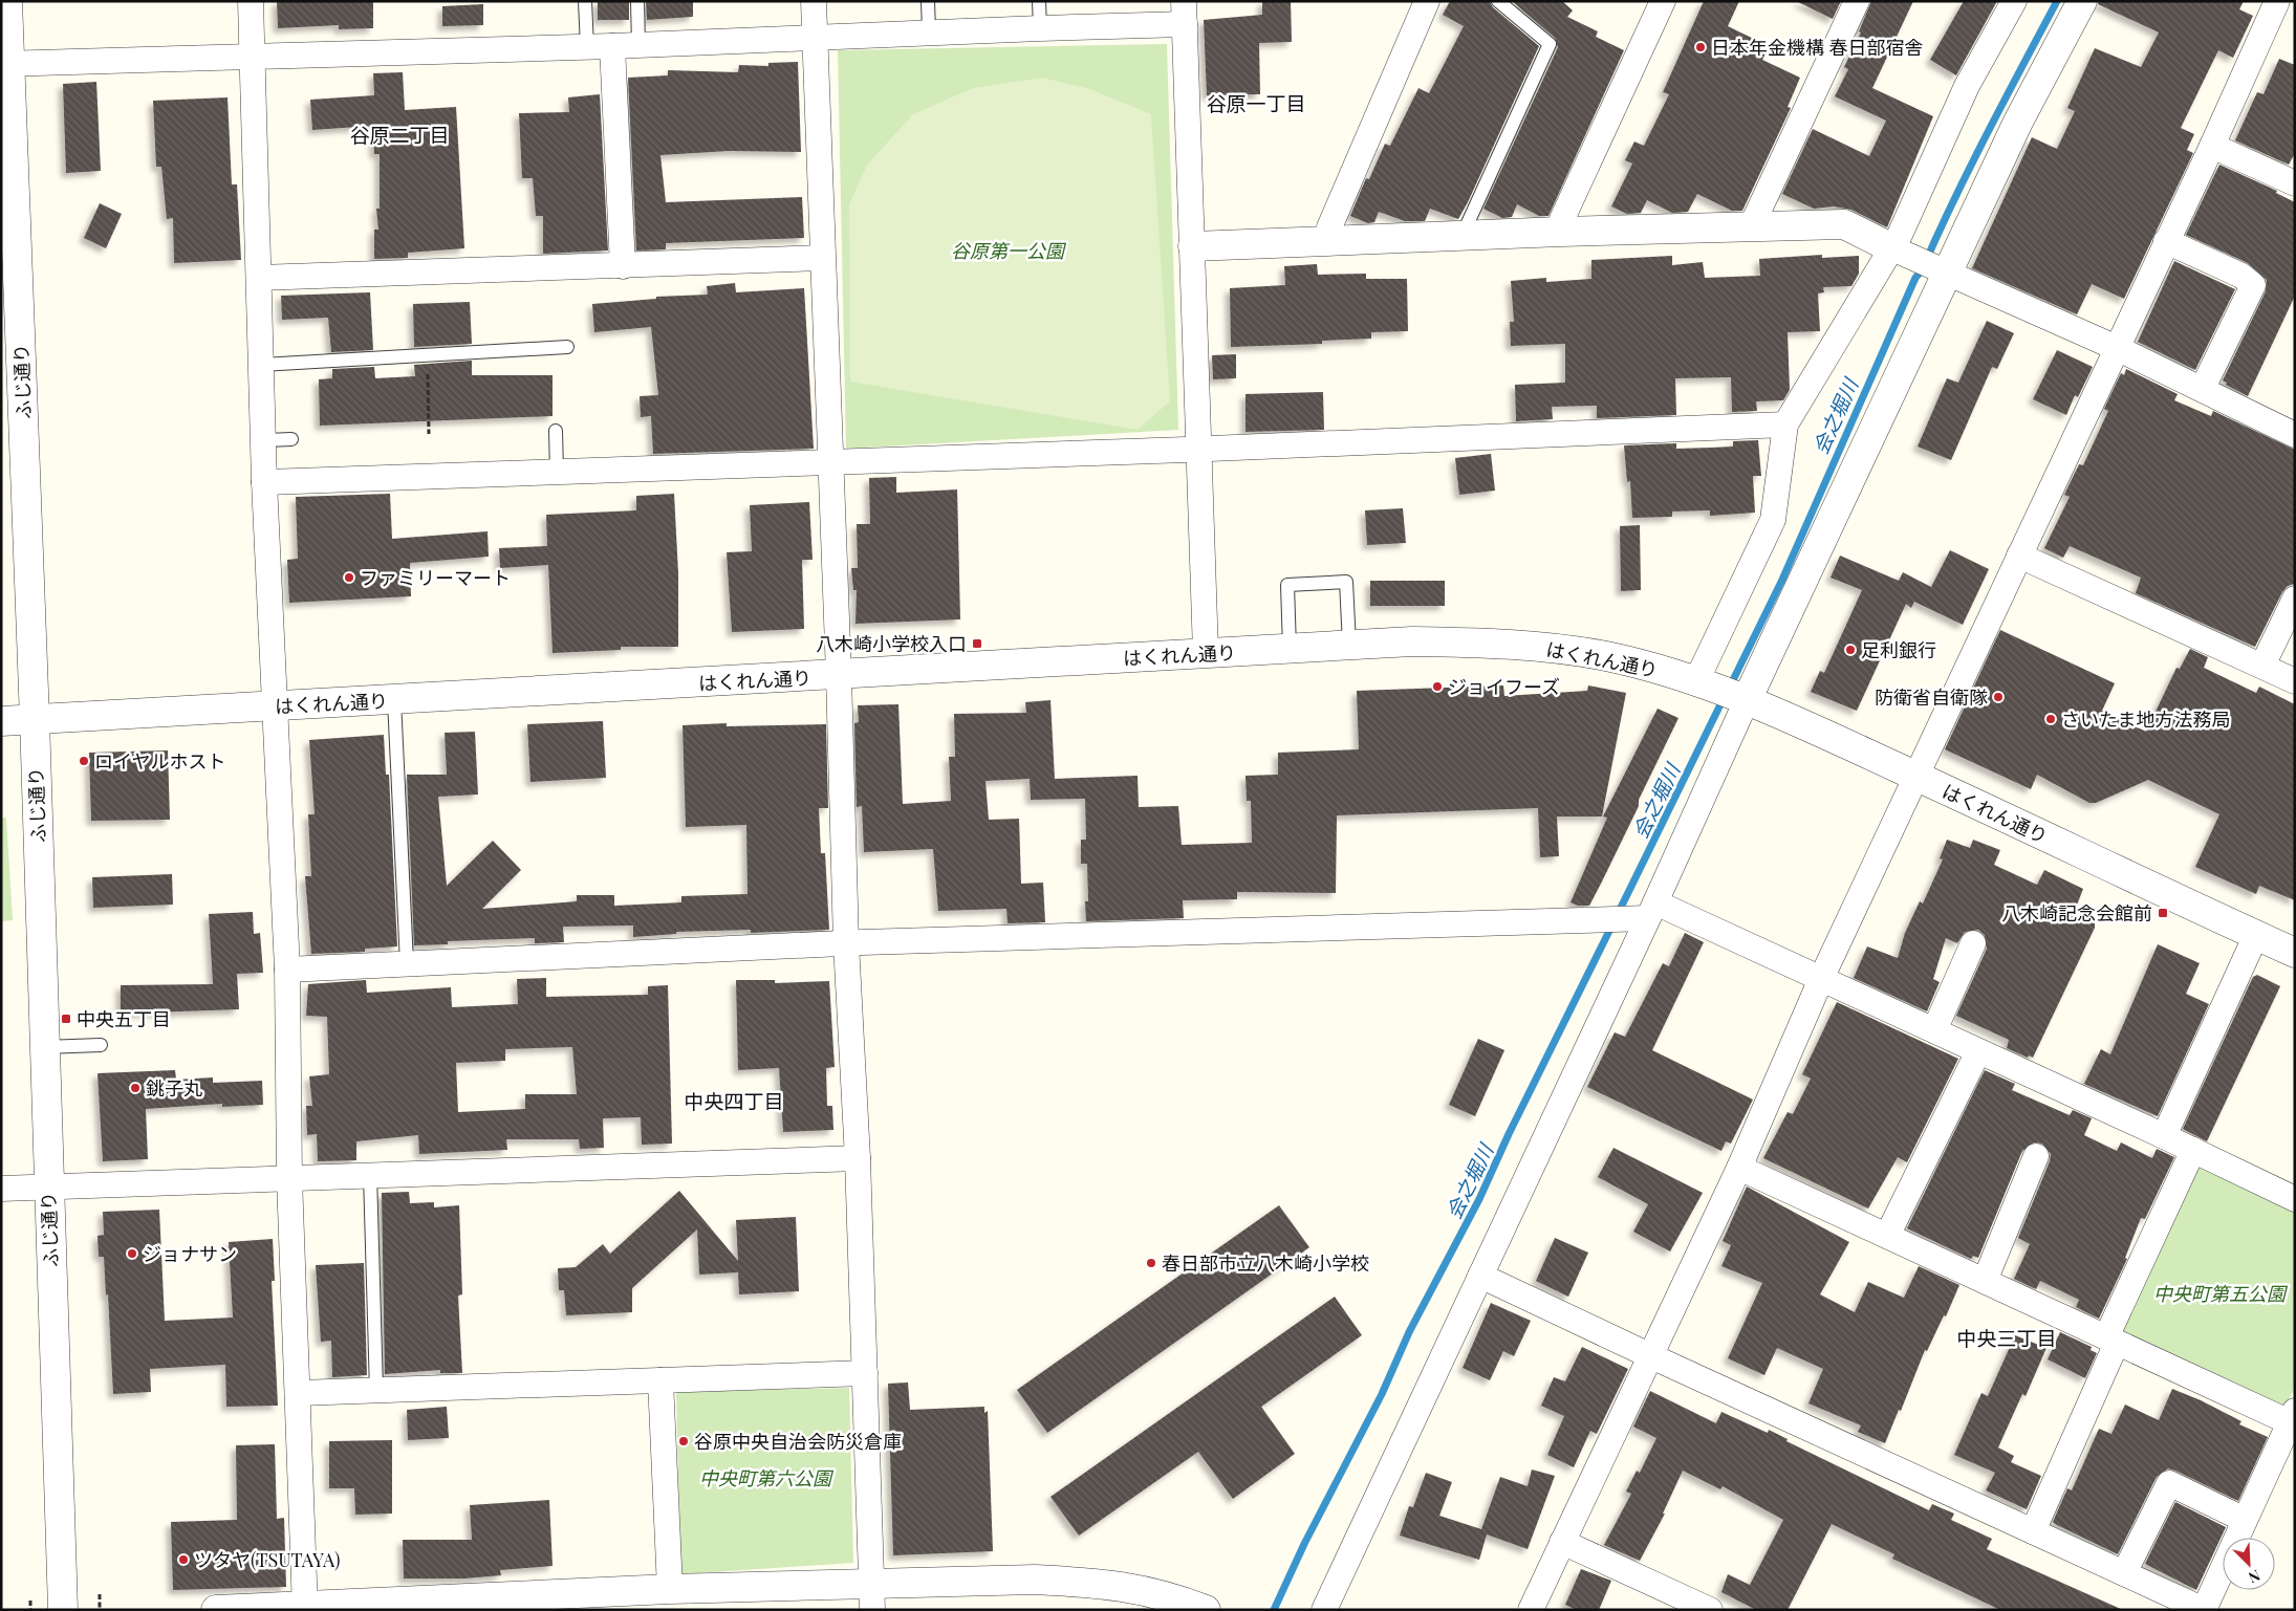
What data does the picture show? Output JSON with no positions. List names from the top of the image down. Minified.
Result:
{"streets":{"street":["ふじ通り","はくれん通り"]},"crossings":[["ふじ通り","はくれん通り"]],"districts":["谷原一丁目","谷原二丁目","中央四丁目","中央三丁目"],"water":["会之堀川"],"parks":["谷原第一公園","中央町第五公園","中央町第六公園"],"places":{"other":["日本年金機構 春日部宿舎","ファミリーマート","足利銀行","ジョイフーズ","防衛省自衛隊","さいたま地方法務局","ロイヤルホスト","銚子丸","ジョナサン","春日部市立八木崎小学校","谷原中央自治会防災倉庫","ツタヤ(TSUTAYA)"],"transit":["八木崎小学校入口","八木崎記念会館前","中央五丁目"]},"north":"bottom right"}
